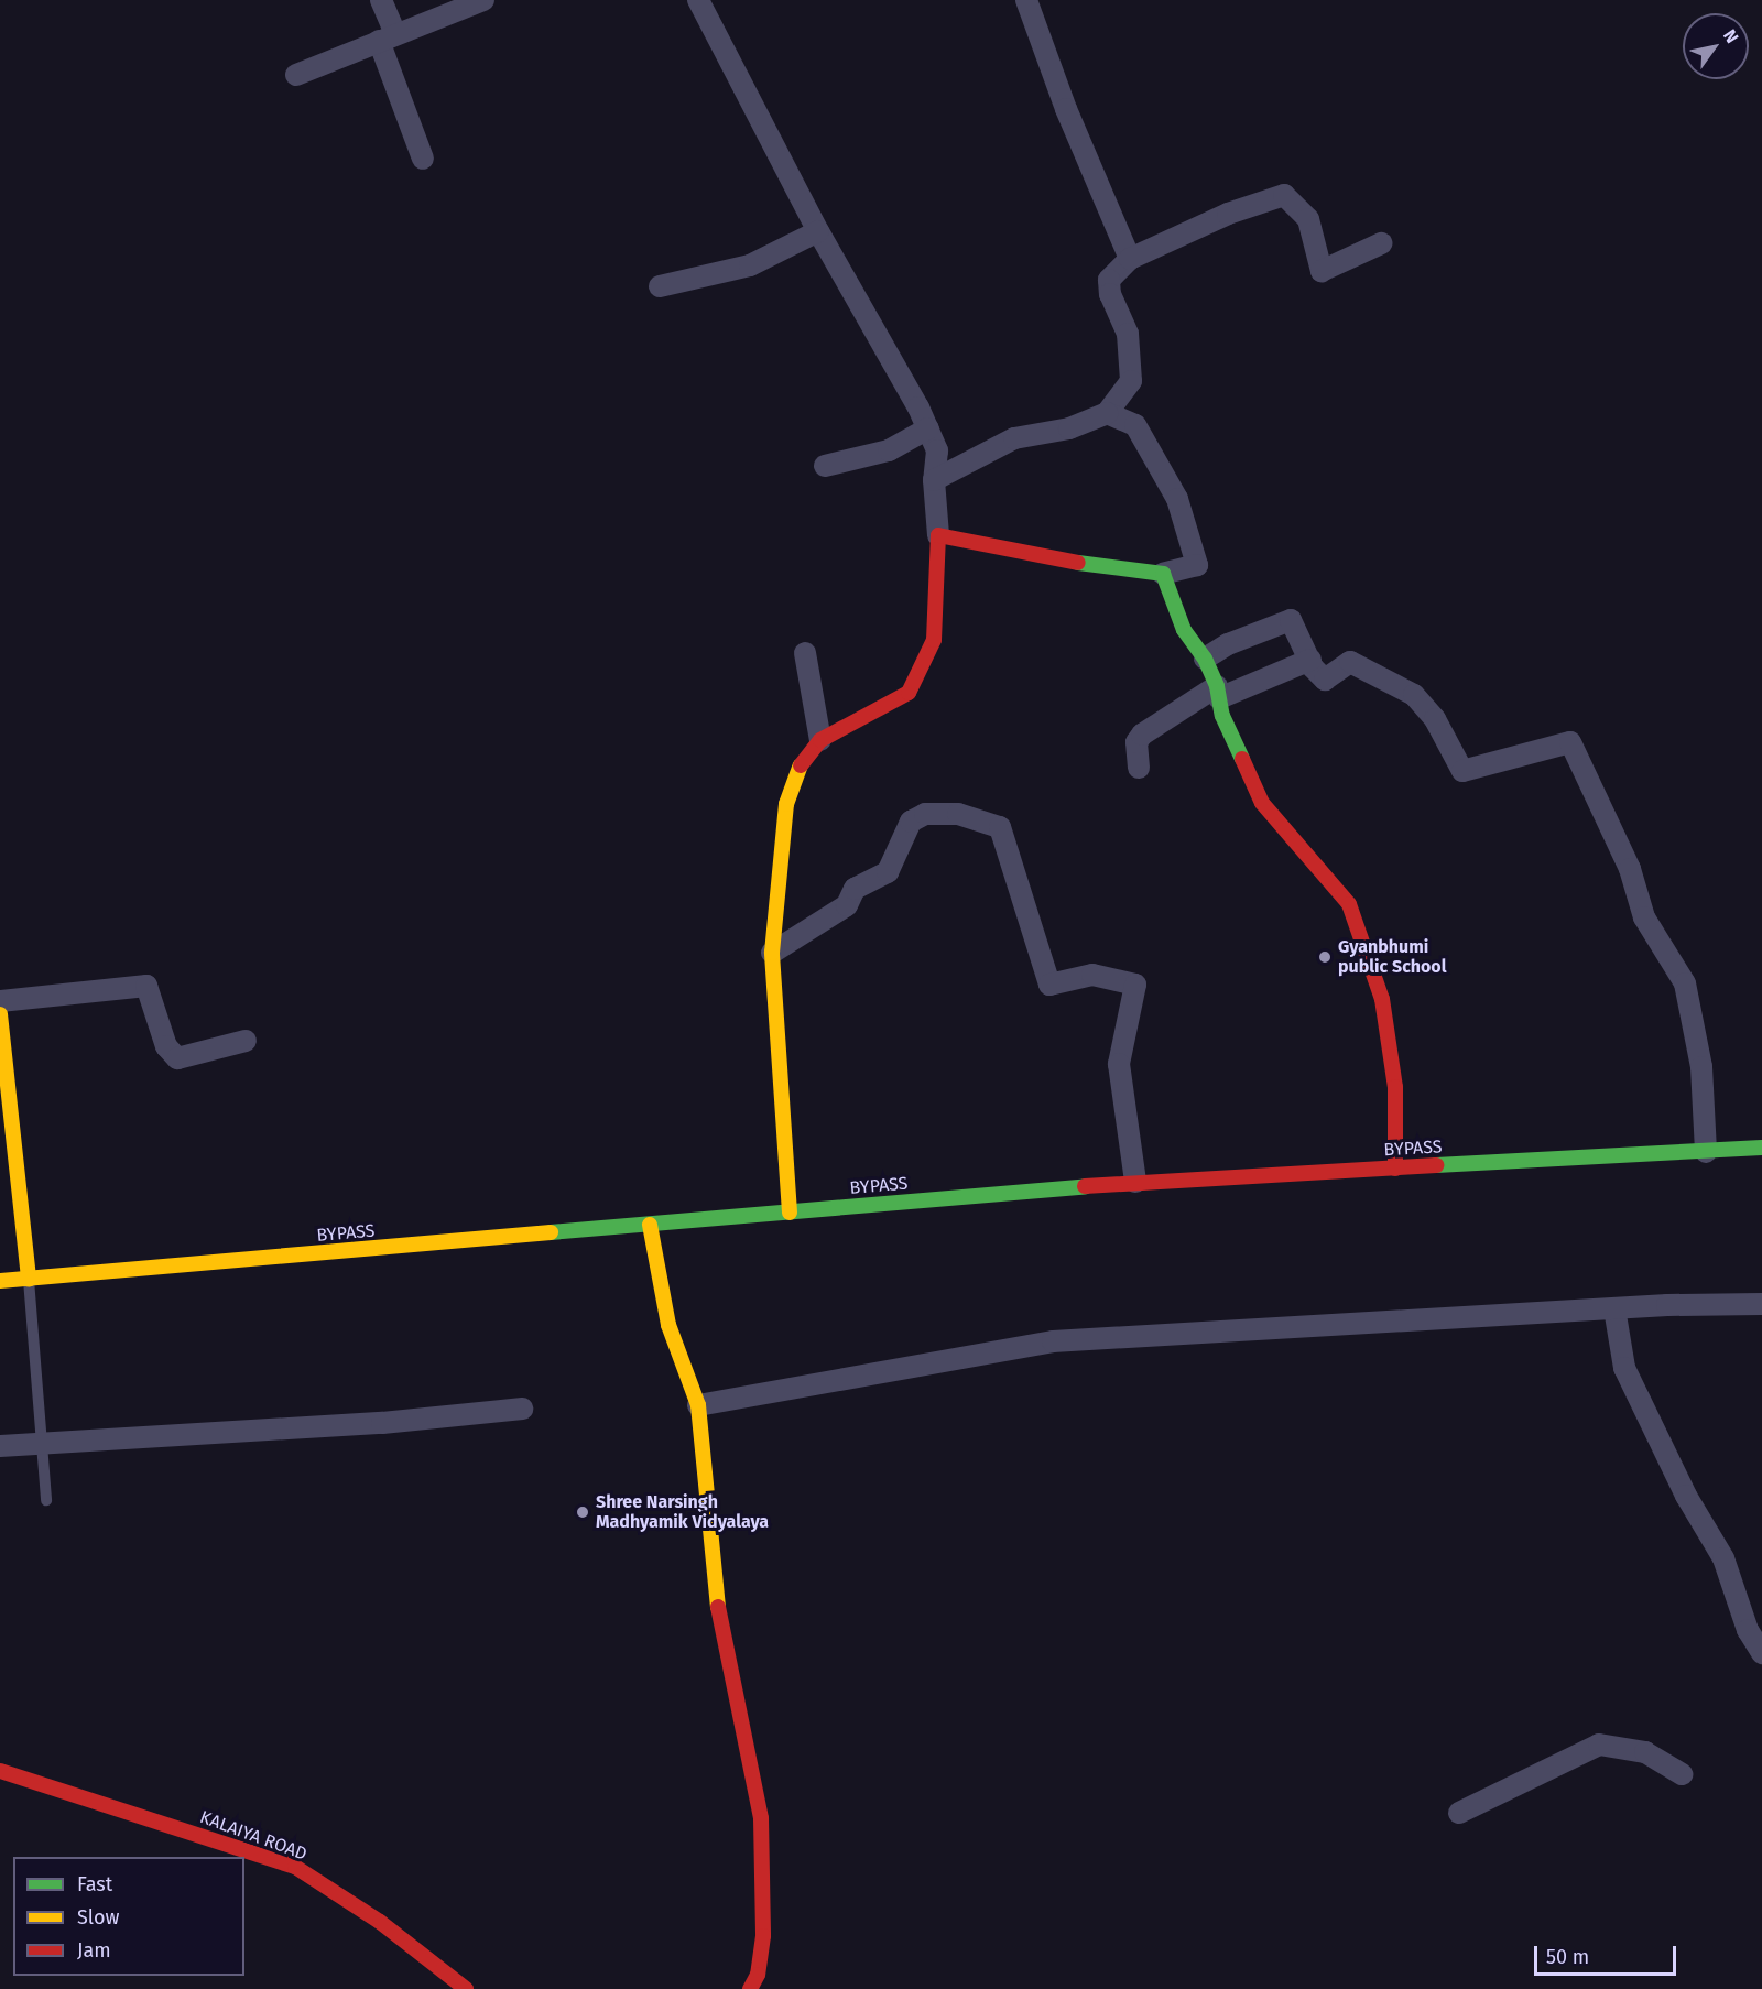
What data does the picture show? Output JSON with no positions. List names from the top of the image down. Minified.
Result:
{"streets":{"main road":["BYPASS","KALAIYA ROAD"]},"places":["Gyanbhumi public School","Shree Narsingh Madhyamik Vidyalaya"],"legend":["Fast","Slow","Jam"],"scale_bar":"50 m","north":"top right"}
